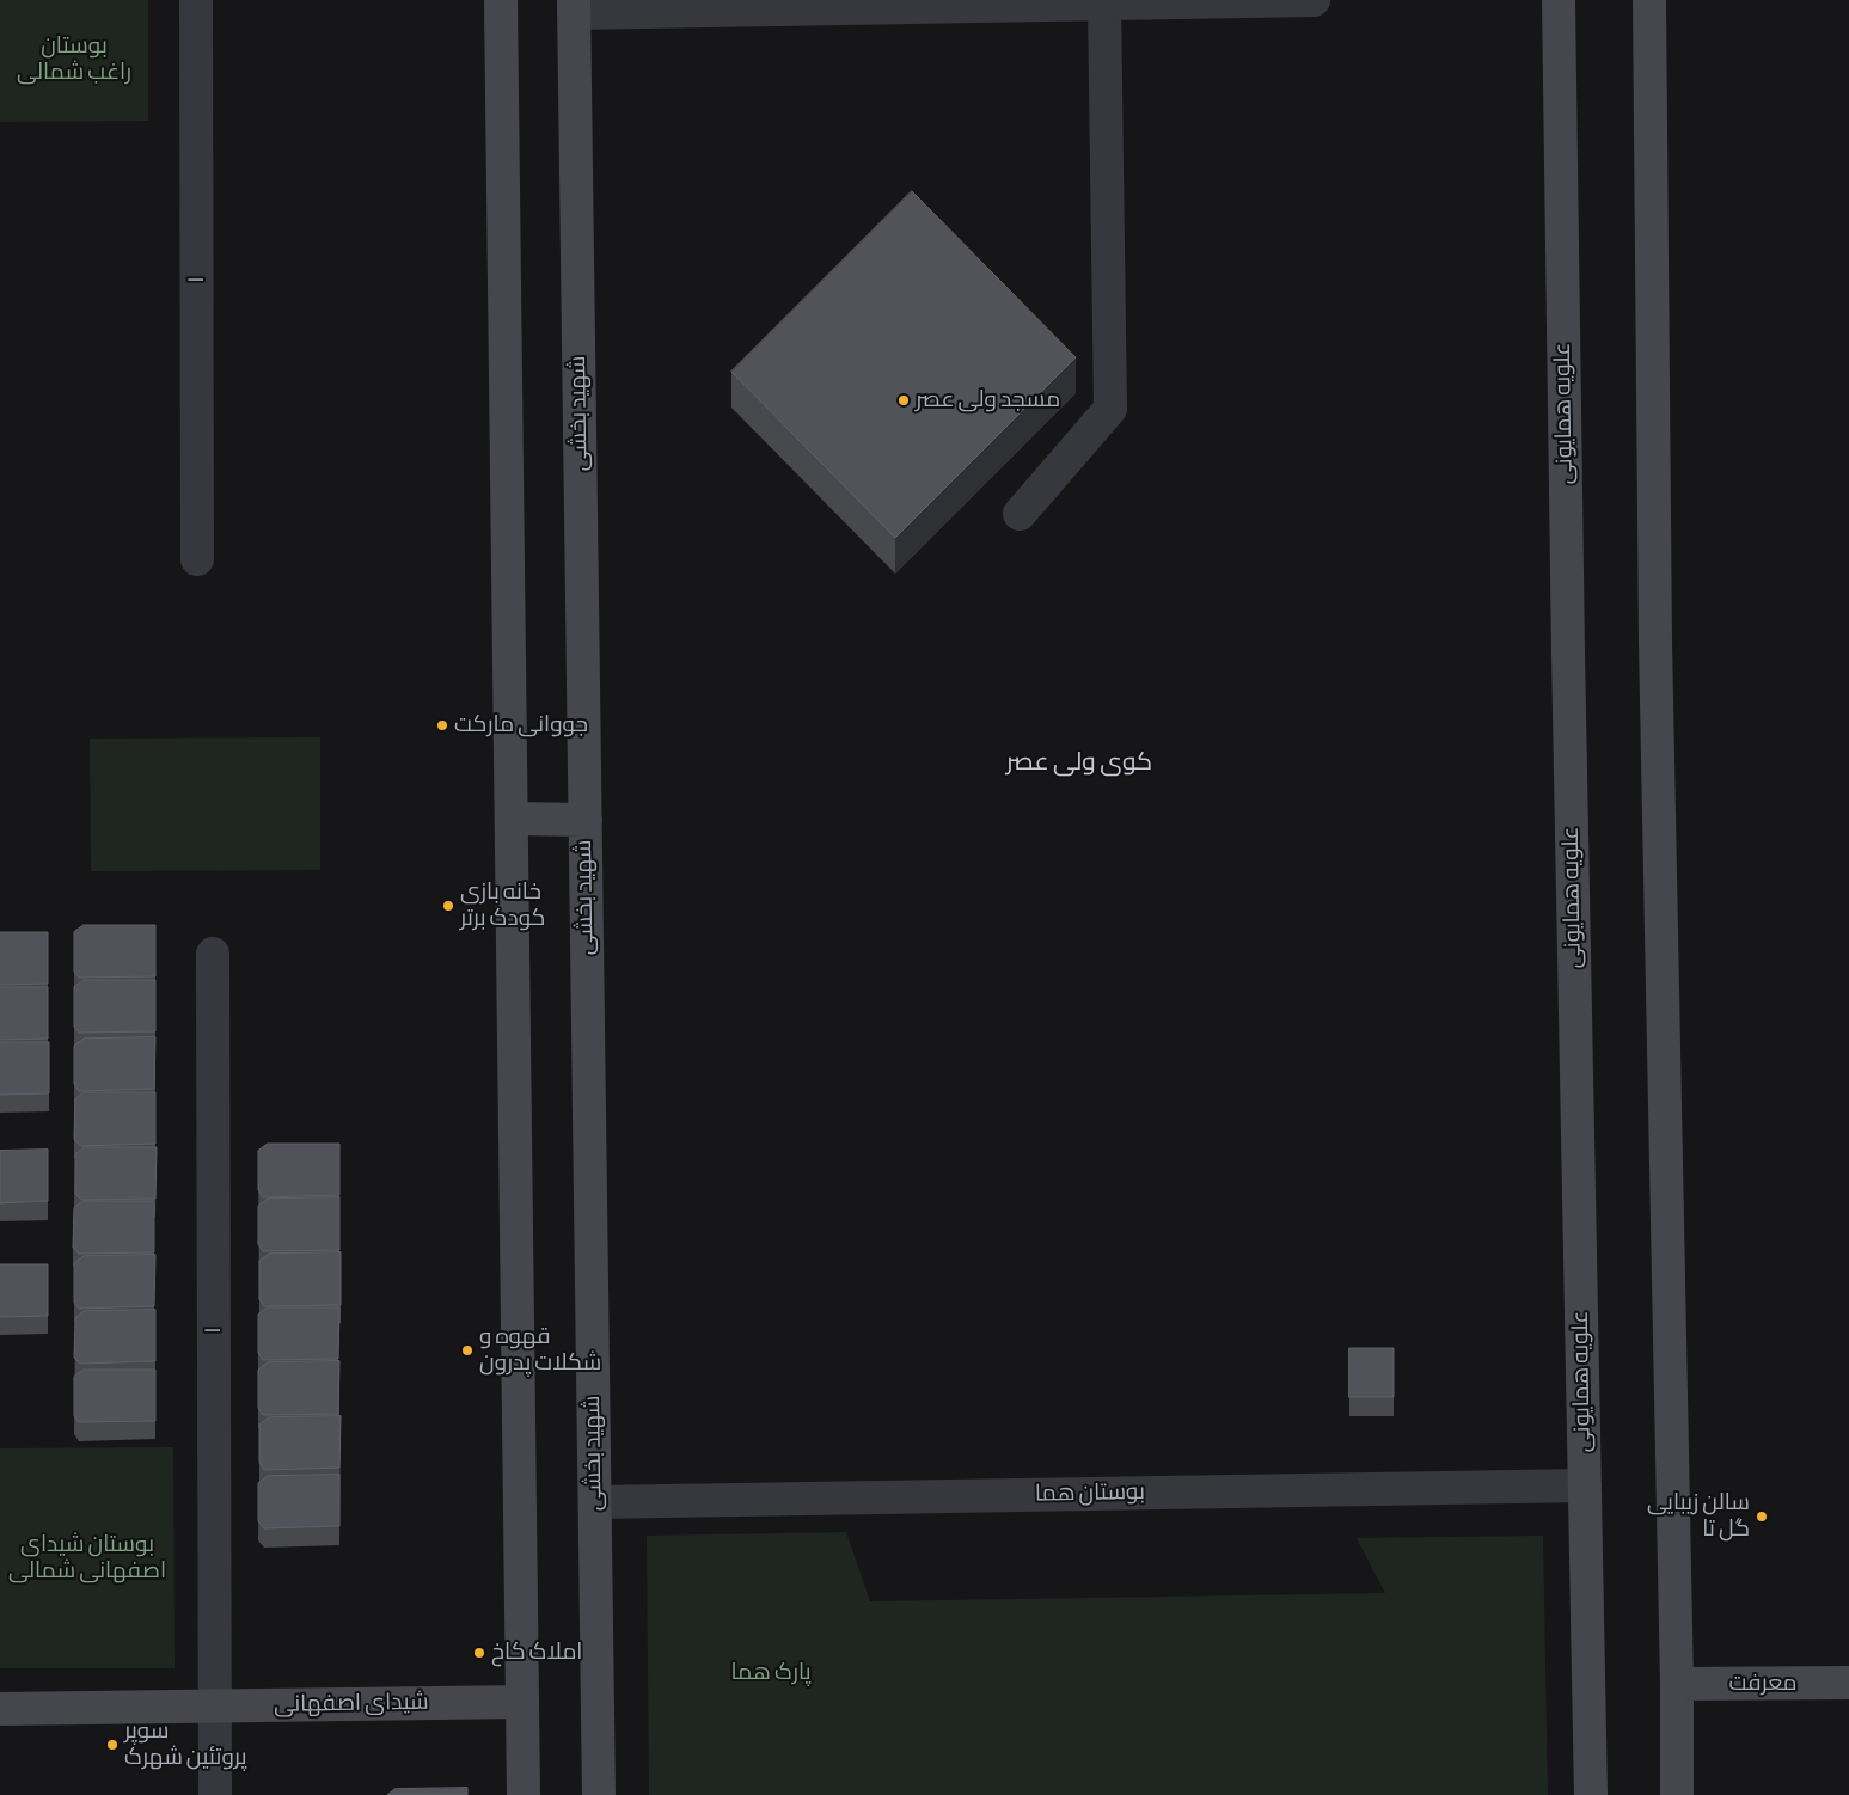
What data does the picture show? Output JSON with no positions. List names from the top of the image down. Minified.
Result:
{"streets":{"street":["۱","شهید بخشی","علویه همایونی","بوستان هما","معرفت","شیدای اصفهانی"]},"crossings":[["۱","شیدای اصفهانی"],["شهید بخشی","بوستان هما"],["علویه همایونی","بوستان هما"]],"districts":["کوی ولی عصر"],"parks":["بوستان راغب شمالی","بوستان شیدای اصفهانی شمالی","پارک هما"],"places":["مسجد ولی عصر","جووانی مارکت","خانه بازی کودک برتر","قهوه ‌و شکلات پدرون","سالن زیبایی گل تا","املاک کاخ","سوپر پروتئین شهرک"]}
